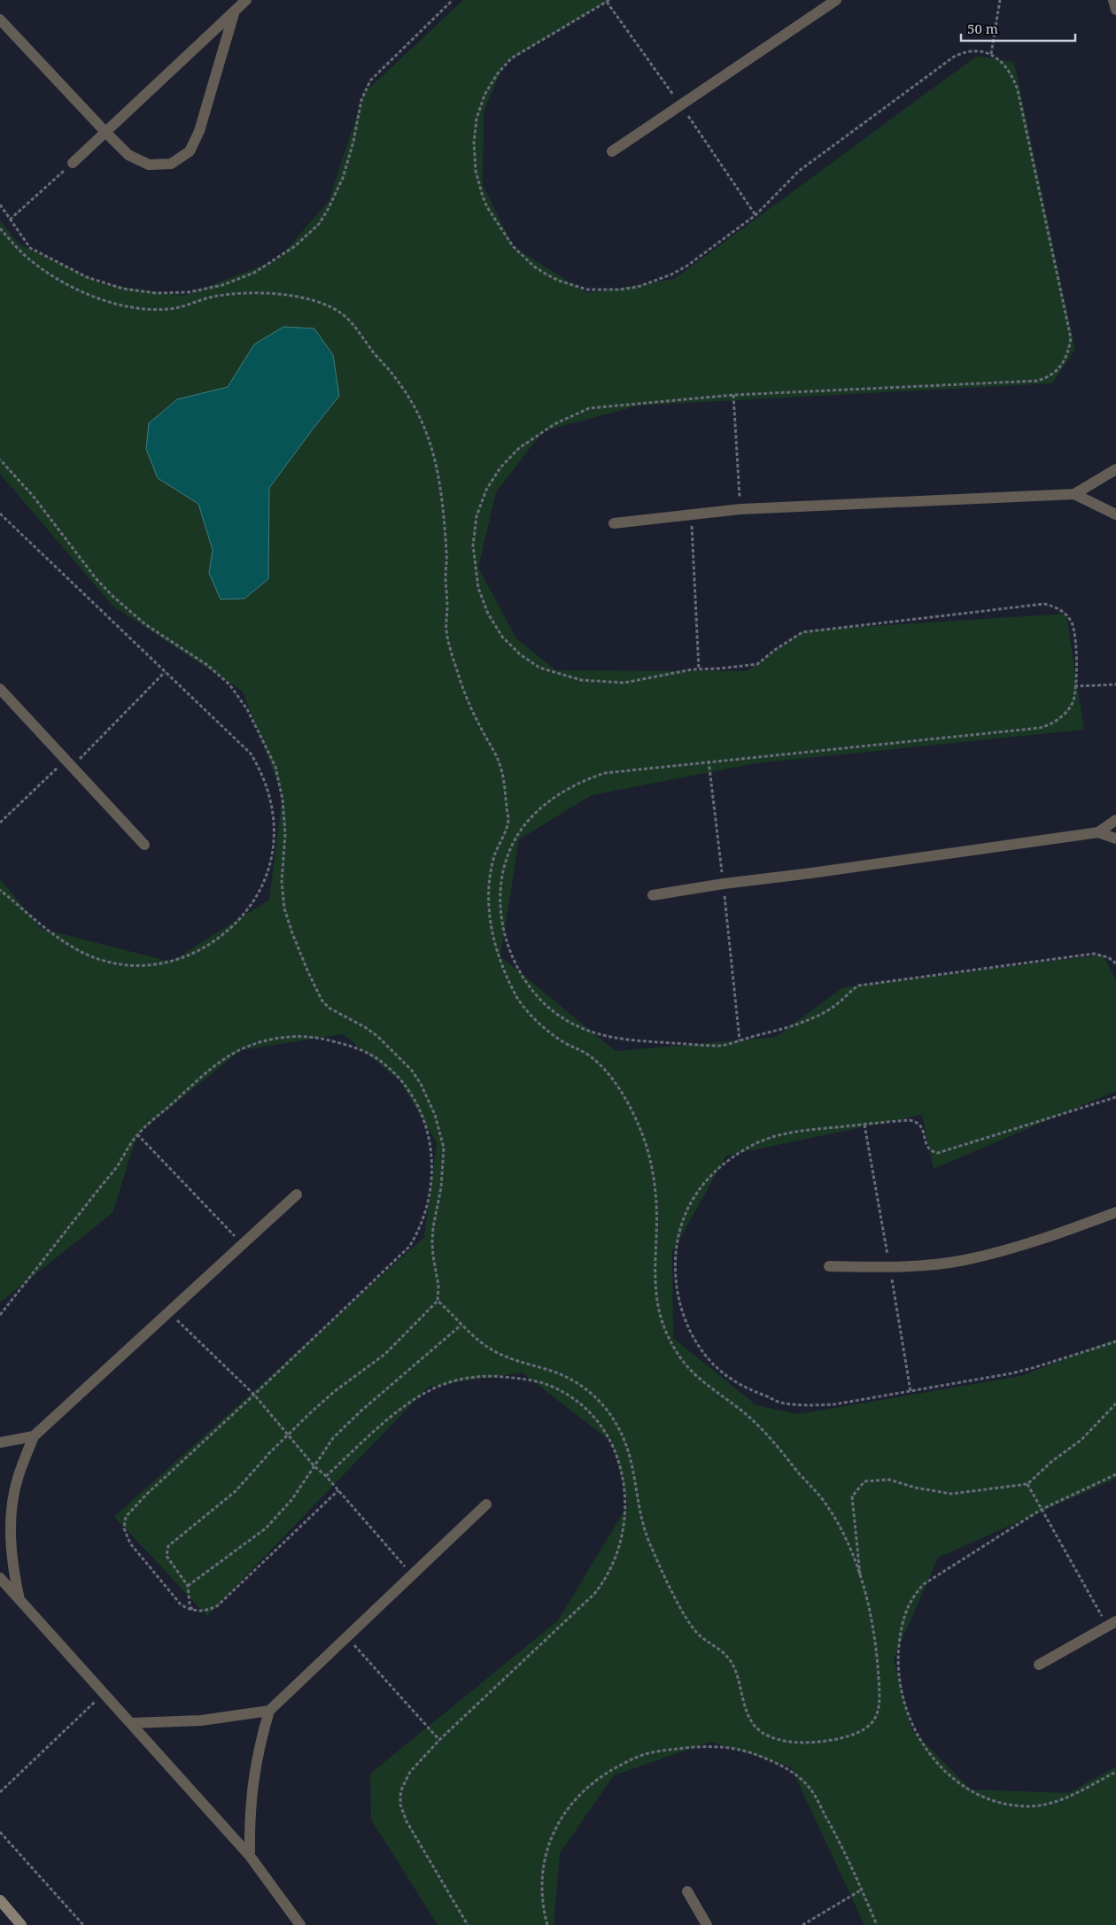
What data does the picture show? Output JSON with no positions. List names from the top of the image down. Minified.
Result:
{"scale_bar":"50 m"}
